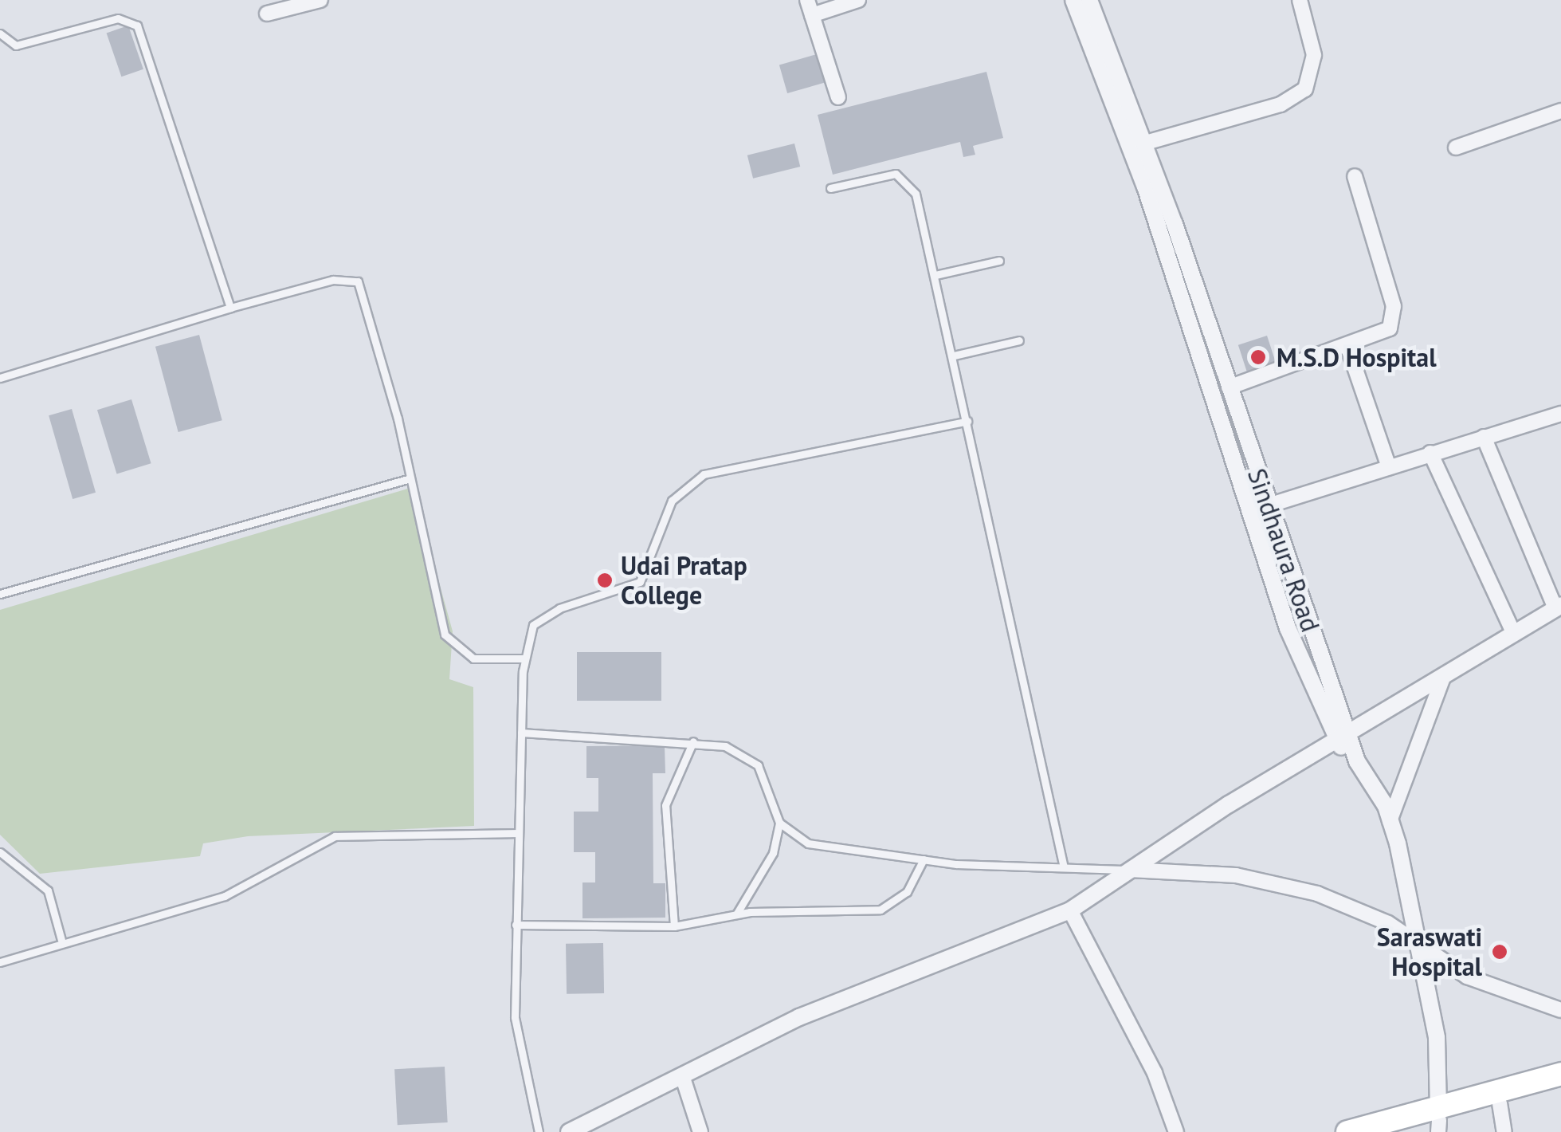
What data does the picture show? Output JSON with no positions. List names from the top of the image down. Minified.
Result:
{"streets":{"street":["Sindhaura Road"]},"places":["M.S.D Hospital","Udai Pratap College","Saraswati Hospital"]}
